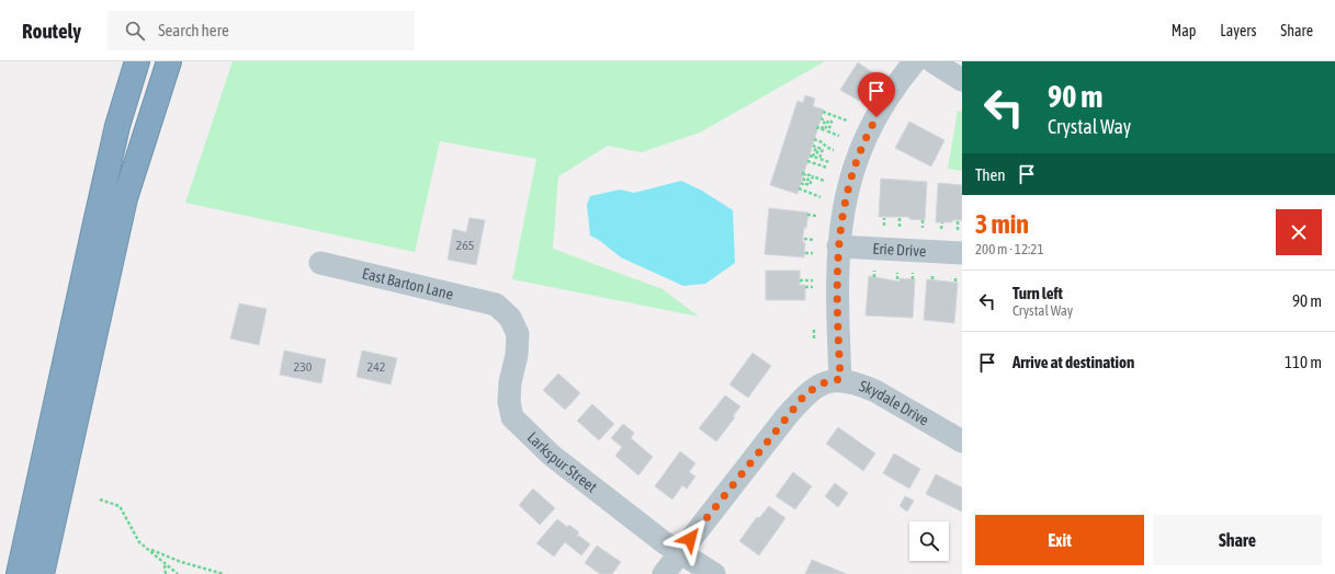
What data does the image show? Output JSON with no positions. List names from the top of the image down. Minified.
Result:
{"streets":{"street":["Erie Drive","East Barton Lane","Skydale Drive","Larkspur Street"]},"crossings":[["East Barton Lane","Larkspur Street"]],"house_numbers":["265","230","242"],"page":{"header":"Routely","search":"Search here","nav":["Map","Layers","Share"],"turn":["90 m","Crystal Way"],"then":"Then","heading":["3 min","200 m · 12:21"],"list":[{"name":"Turn left","note":"Crystal Way","value":"90 m"},{"name":"Arrive at destination","value":"110 m"}],"buttons":["Exit","Share"]}}
